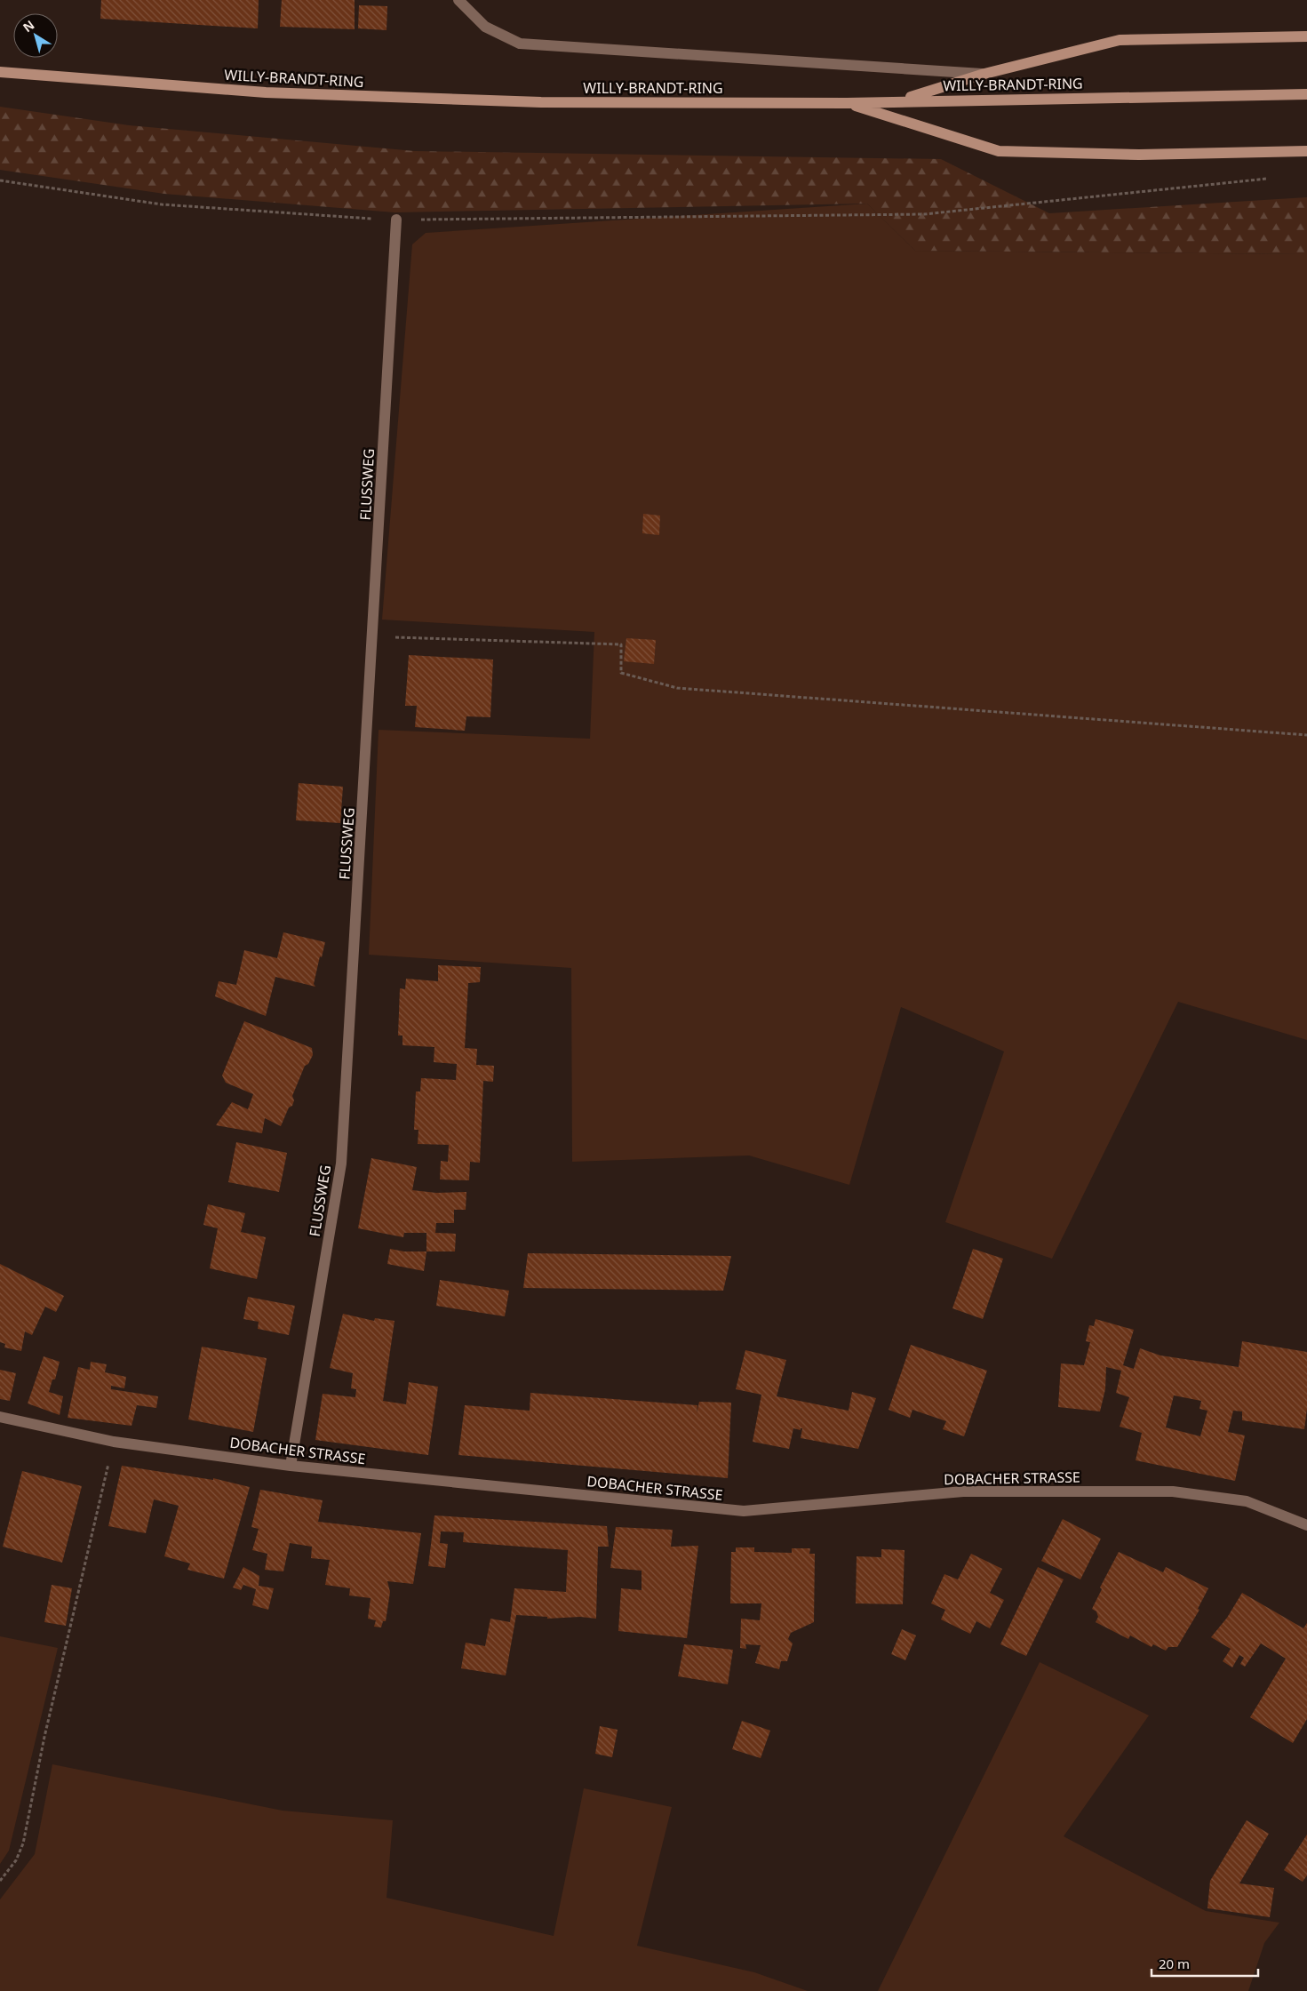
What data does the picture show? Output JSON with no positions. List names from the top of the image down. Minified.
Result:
{"streets":{"main road":["WILLY-BRANDT-RING"],"street":["FLUSSWEG","DOBACHER STRASSE"]},"crossings":[["FLUSSWEG","DOBACHER STRASSE"]],"scale_bar":"20 m","north":"top left"}
